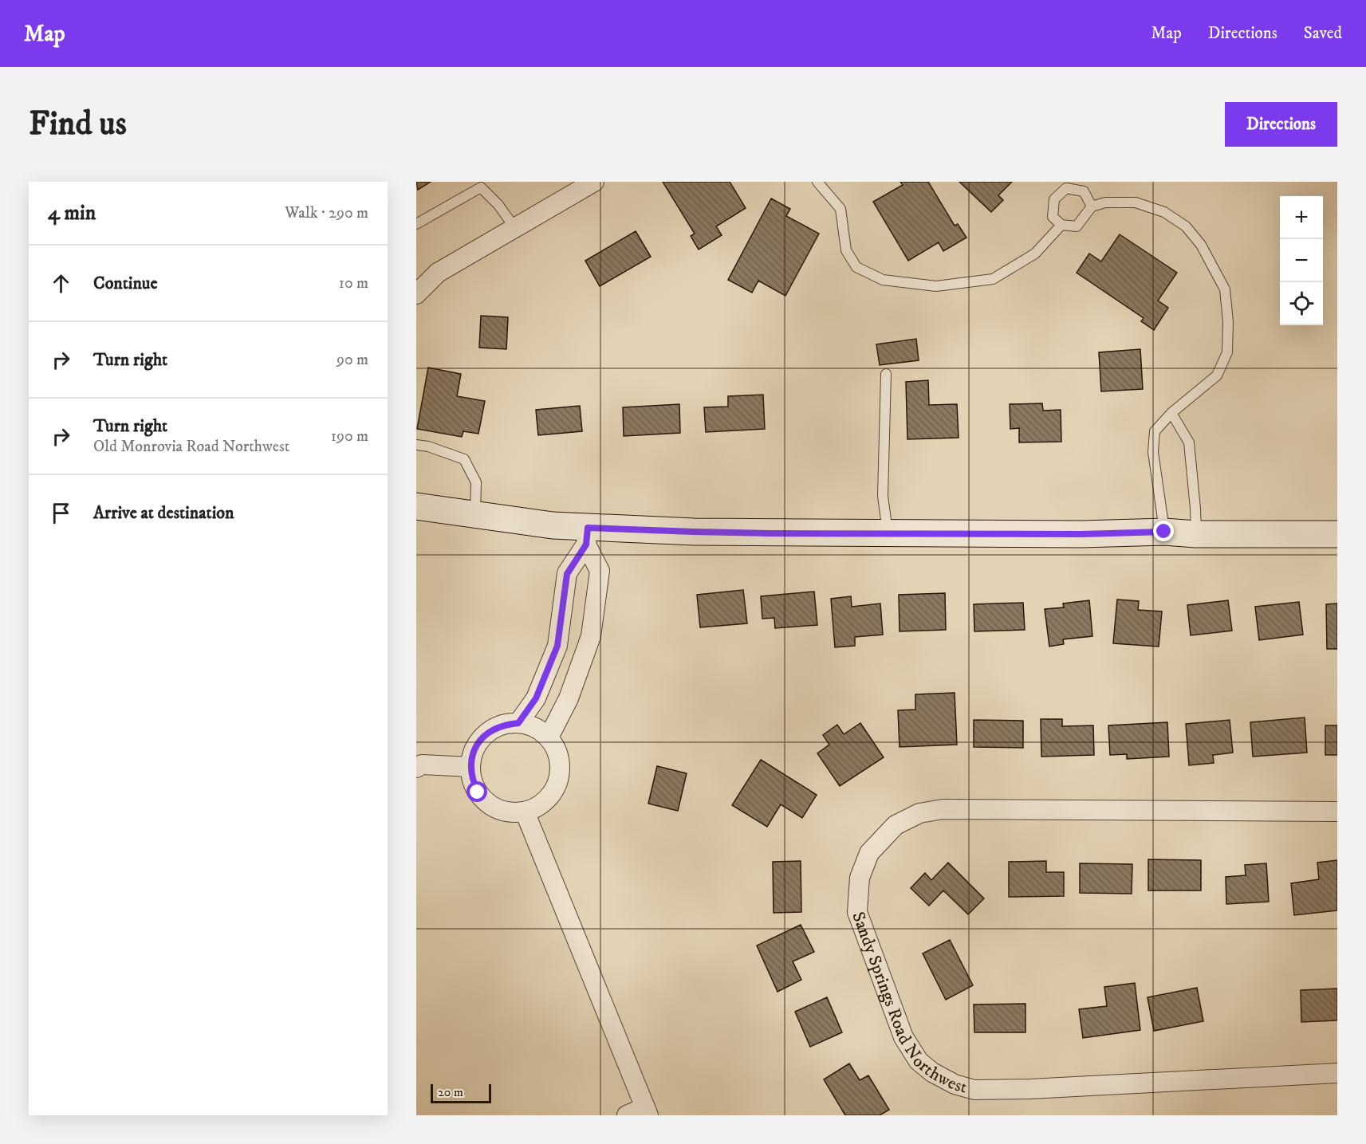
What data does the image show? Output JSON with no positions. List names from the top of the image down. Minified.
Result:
{"streets":{"street":["Sandy Springs Road Northwest"]},"scale_bar":"20 m","page":{"header":"Map","nav":["Map","Directions","Saved"],"buttons":"Directions","title":"Find us","heading":["4 min","Walk · 290 m"],"map_buttons":["+","−"],"list":[["Continue","10 m"],["Turn right","90 m"],["Turn right","Old Monrovia Road Northwest","190 m"],"Arrive at destination"],"scale":"20 m"}}
